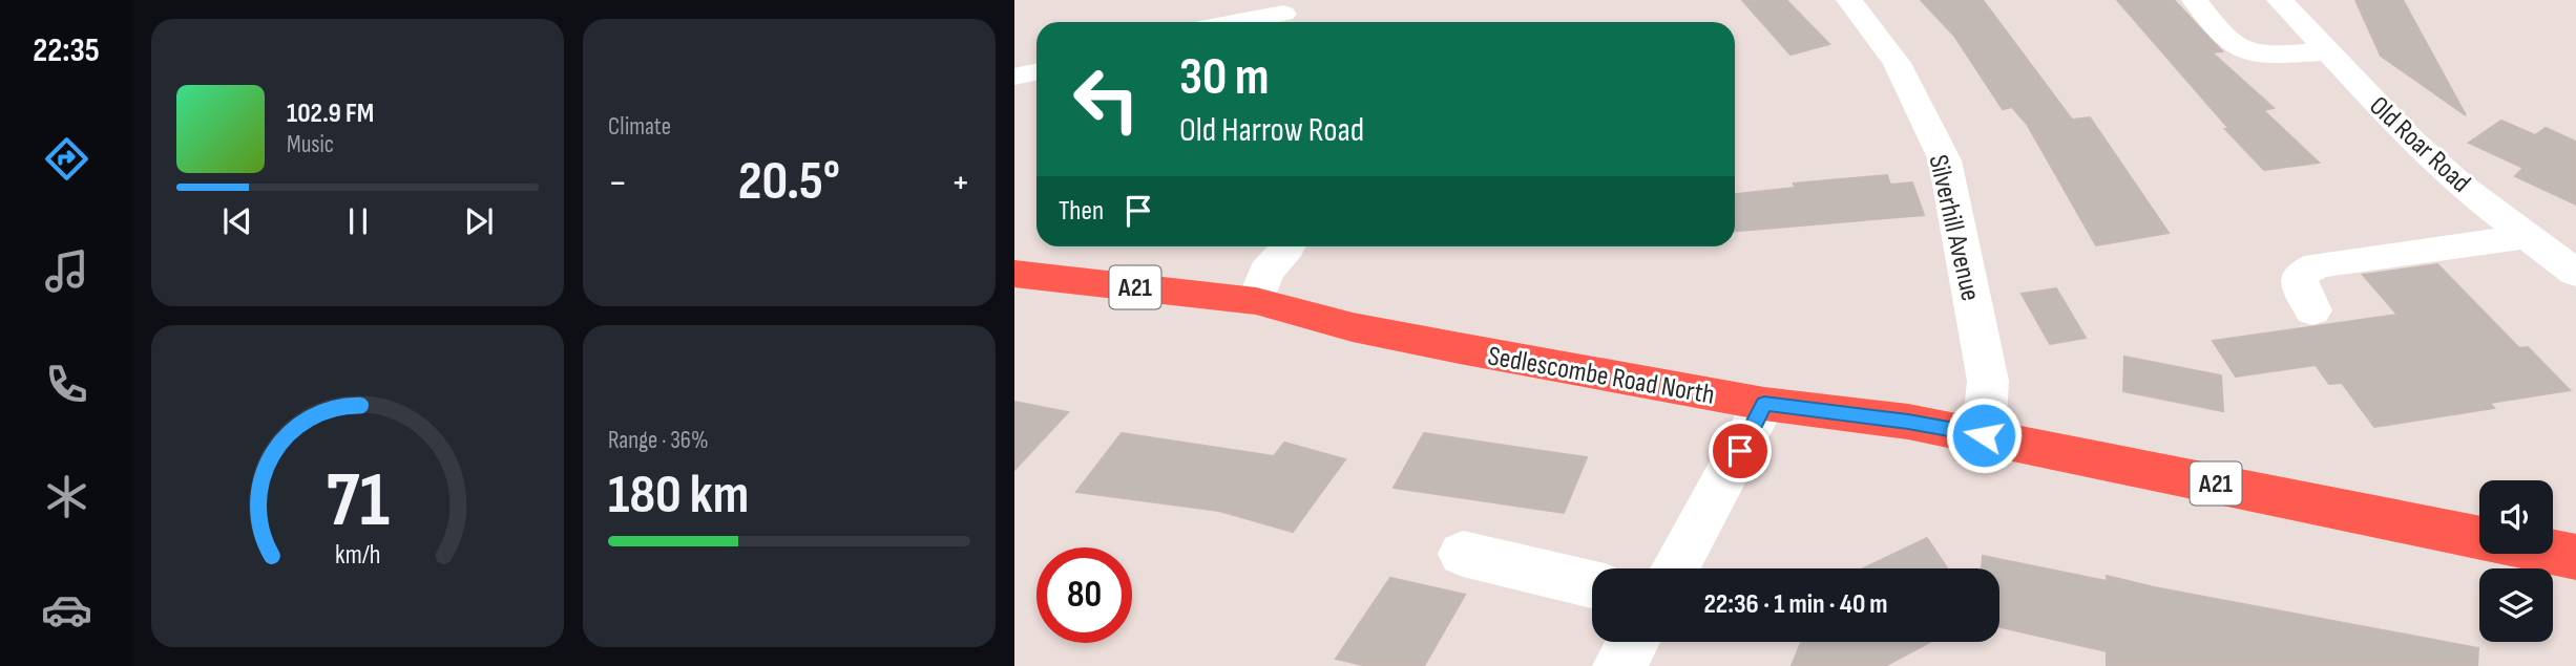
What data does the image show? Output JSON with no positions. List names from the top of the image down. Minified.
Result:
{"streets":{"highway":["A21","Sedlescombe Road North"],"street":["Old Roar Road","Silverhill Avenue"]},"crossings":[["Silverhill Avenue","Sedlescombe Road North"]],"page":{"tabs":"22:35","tile":["Climate",["Range · 36%","180 km"]],"turn":["30 m","Old Harrow Road"],"song":["102.9 FM","Music"],"heat":["−","20.5°","+"],"then":"Then","limit":"80","trip":"22:36 · 1 min · 40 m","gauge":["71","km/h"]}}
